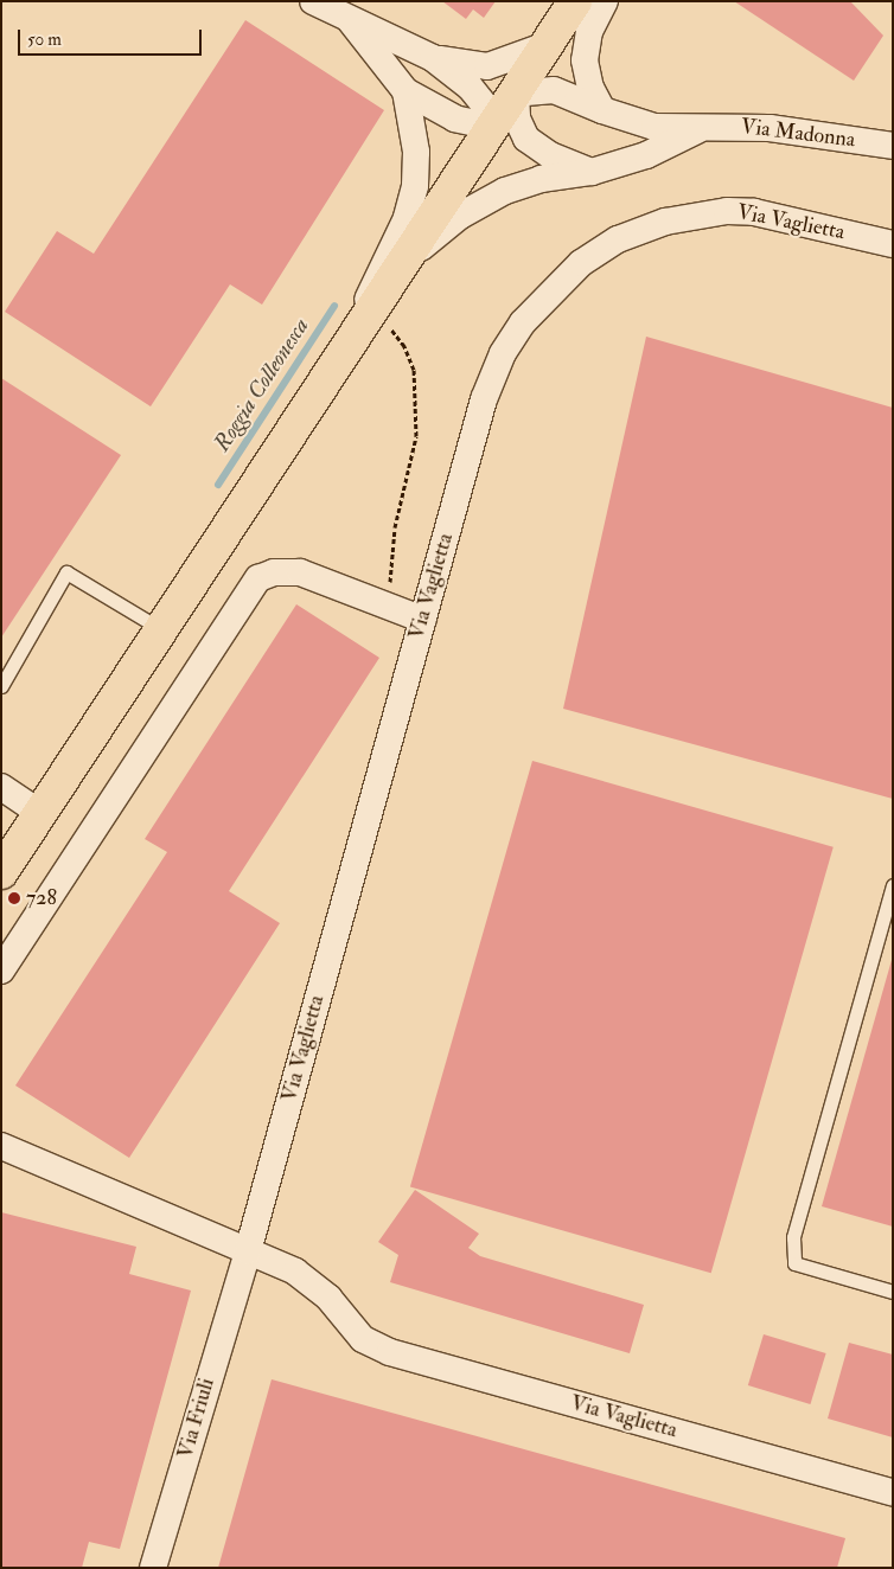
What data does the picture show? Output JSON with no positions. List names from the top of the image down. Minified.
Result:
{"streets":{"street":["Via Madonna","Via Vaglietta","Via Friuli"]},"crossings":[["Via Vaglietta","Via Friuli"]],"water":["Roggia Colleonesca"],"places":["728"],"scale_bar":"50 m"}
